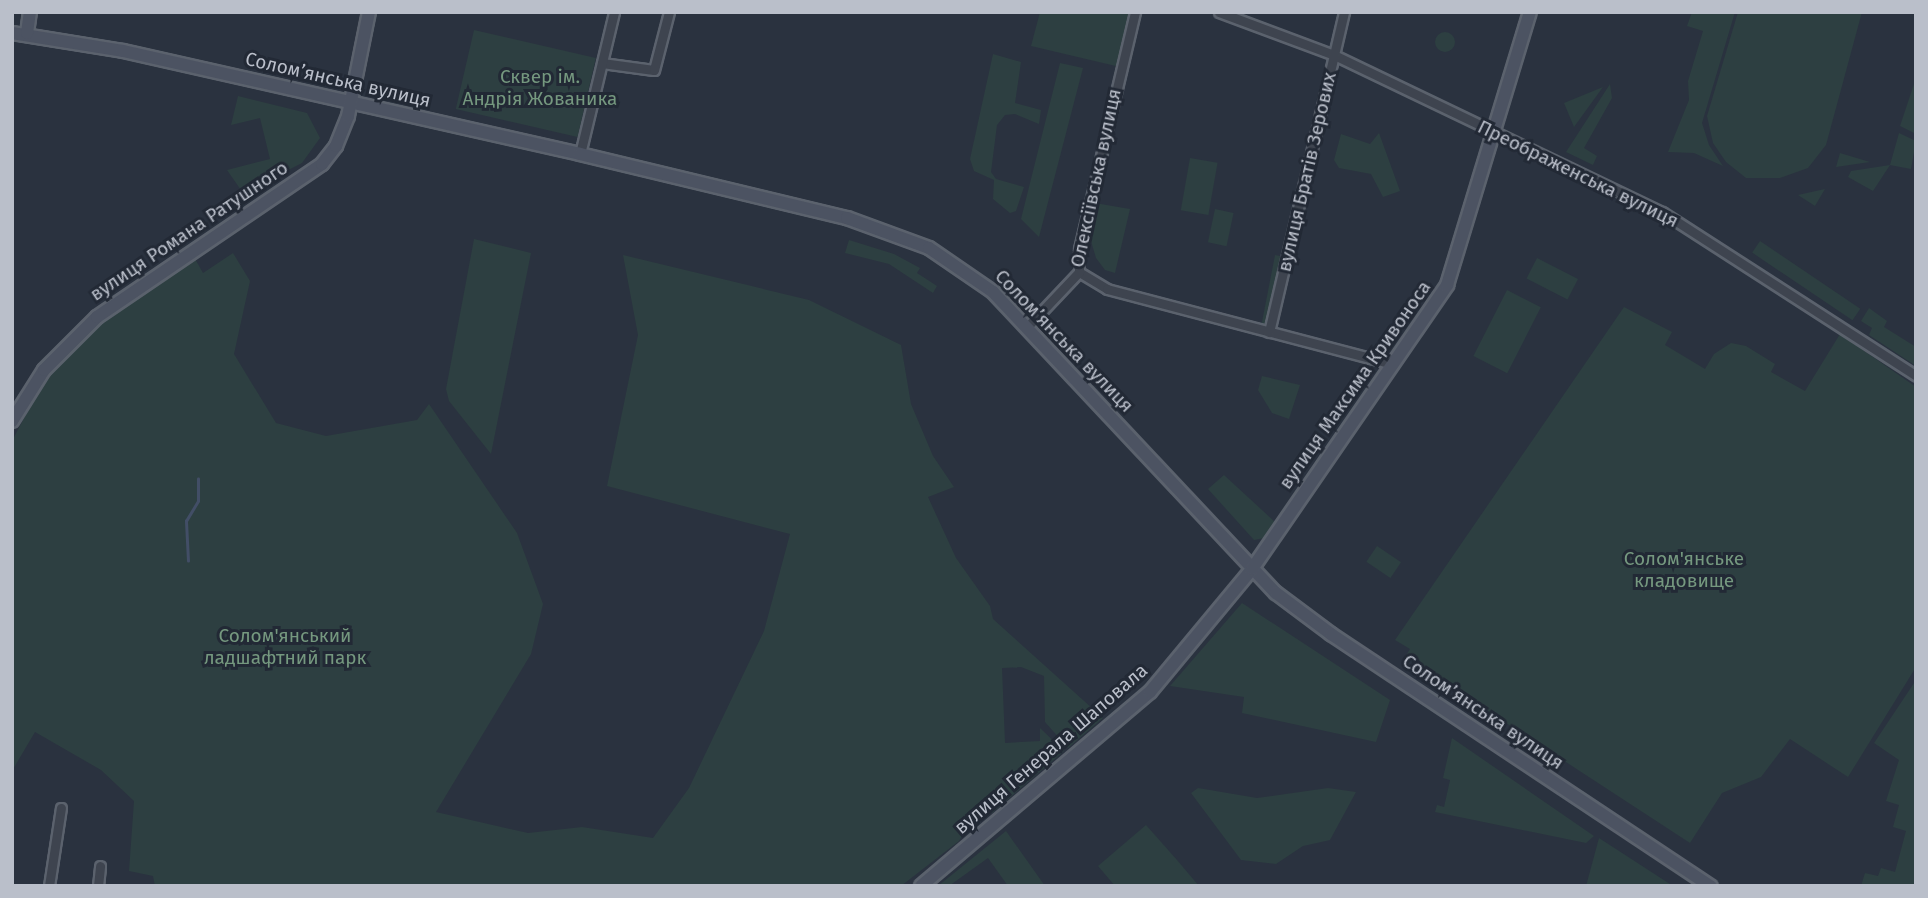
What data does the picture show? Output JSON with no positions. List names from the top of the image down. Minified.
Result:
{"streets":{"main road":["Соломʼянська вулиця","вулиця Романа Ратушного","вулиця Максима Кривоноса","вулиця Генерала Шаповала"],"street":["вулиця Братів Зерових","Преображенська вулиця","Олексіївська вулиця"]},"crossings":[["Соломʼянська вулиця","Олексіївська вулиця"],["Соломʼянська вулиця","вулиця Романа Ратушного"],["Соломʼянська вулиця","вулиця Максима Кривоноса"],["Соломʼянська вулиця","вулиця Генерала Шаповала"],["вулиця Братів Зерових","Преображенська вулиця"],["Преображенська вулиця","вулиця Максима Кривоноса"],["вулиця Максима Кривоноса","вулиця Генерала Шаповала"]],"parks":["Сквер ім. Андрія Жованика","Солом'янське кладовище","Солом'янський ладшафтний парк"]}
